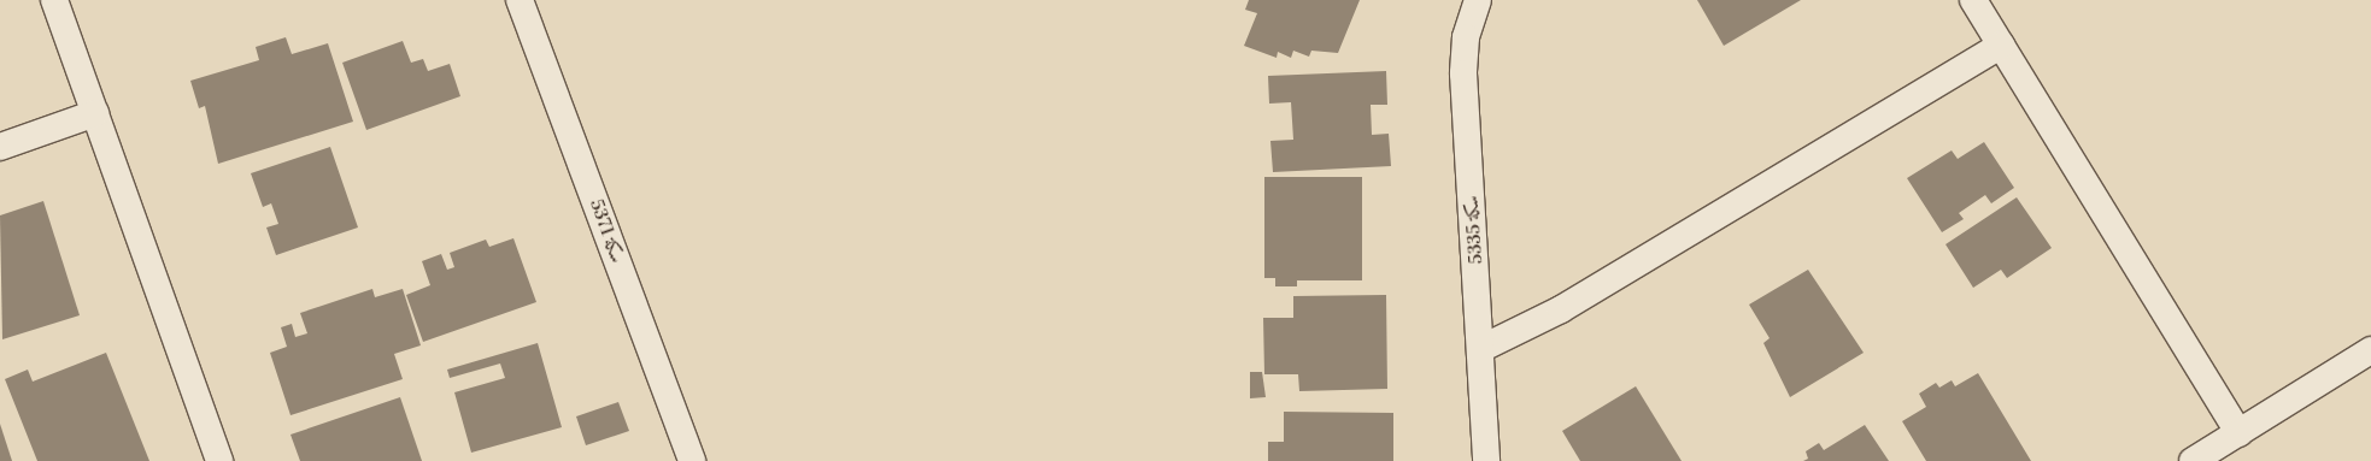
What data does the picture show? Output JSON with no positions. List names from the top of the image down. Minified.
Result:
{"streets":{"street":["سكة 5335","سكة 5371"]}}
